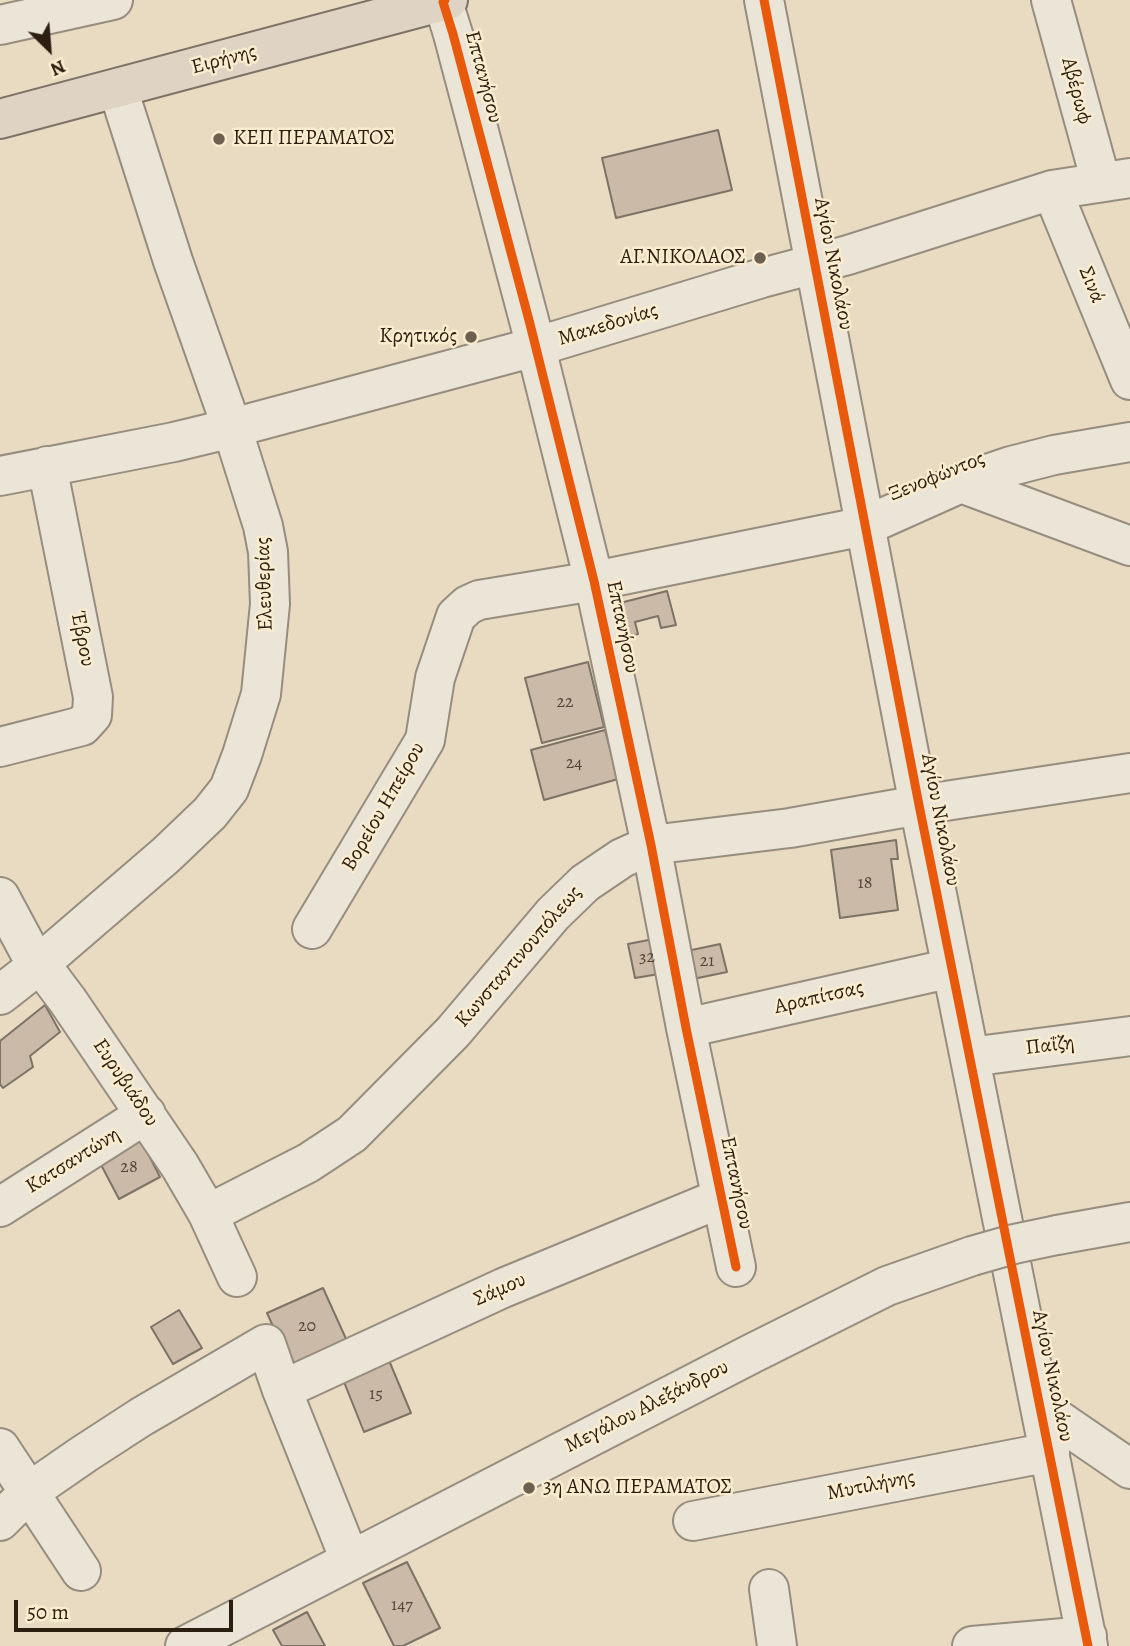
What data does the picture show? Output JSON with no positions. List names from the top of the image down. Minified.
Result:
{"streets":{"main road":["Ειρήνης"],"street":["Επτανήσου","Αβέρωφ","Αγίου Νικολάου","Σινά","Μακεδονίας","Ξενοφώντος","Ελευθερίας","Έβρου","Βορείου Ηπείρου","Κωνσταντινουπόλεως","Αραπίτσας","Παΐζη","Ευρυβιάδου","Κατσαντώνη","Σάμου","Μεγάλου Αλεξάνδρου","Μυτιλήνης"]},"crossings":[["Ειρήνης","Επτανήσου"],["Ειρήνης","Ελευθερίας"],["Επτανήσου","Μακεδονίας"],["Επτανήσου","Ξενοφώντος"],["Επτανήσου","Βορείου Ηπείρου"],["Επτανήσου","Κωνσταντινουπόλεως"],["Επτανήσου","Αραπίτσας"],["Επτανήσου","Σάμου"],["Αβέρωφ","Μακεδονίας"],["Αγίου Νικολάου","Μακεδονίας"],["Αγίου Νικολάου","Ξενοφώντος"],["Αγίου Νικολάου","Κωνσταντινουπόλεως"],["Αγίου Νικολάου","Αραπίτσας"],["Αγίου Νικολάου","Παΐζη"],["Αγίου Νικολάου","Μυτιλήνης"],["Σινά","Μακεδονίας"],["Μακεδονίας","Ελευθερίας"],["Μακεδονίας","Έβρου"],["Ξενοφώντος","Βορείου Ηπείρου"],["Ελευθερίας","Ευρυβιάδου"],["Κωνσταντινουπόλεως","Ευρυβιάδου"],["Ευρυβιάδου","Κατσαντώνη"]],"places":["ΚΕΠ ΠΕΡΑΜΑΤΟΣ","ΑΓ.ΝΙΚΟΛΑΟΣ","Κρητικός","3η ΑΝΩ ΠΕΡΑΜΑΤΟΣ"],"house_numbers":["22","24","18","32","21","28","20","15","147"],"scale_bar":"50 m","north":"bottom right"}
